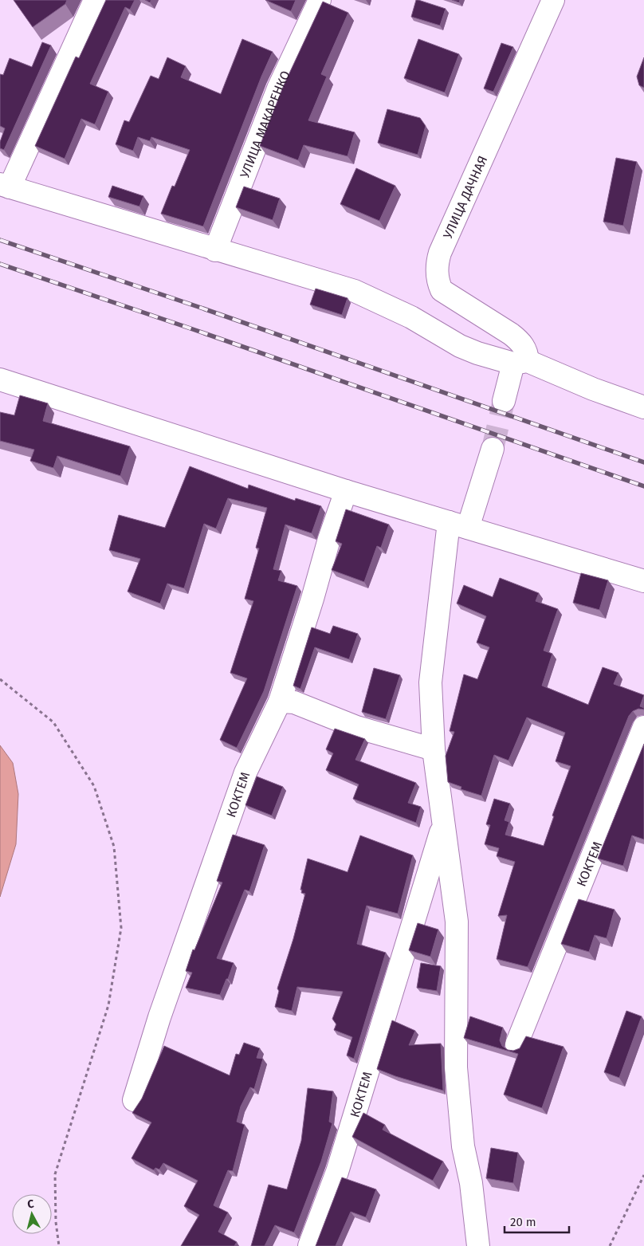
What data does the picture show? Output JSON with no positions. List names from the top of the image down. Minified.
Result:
{"streets":{"street":["УЛИЦА МАКАРЕНКО","УЛИЦА ДАЧНАЯ","КОКТЕМ"]},"scale_bar":"20 m","north":"top"}
